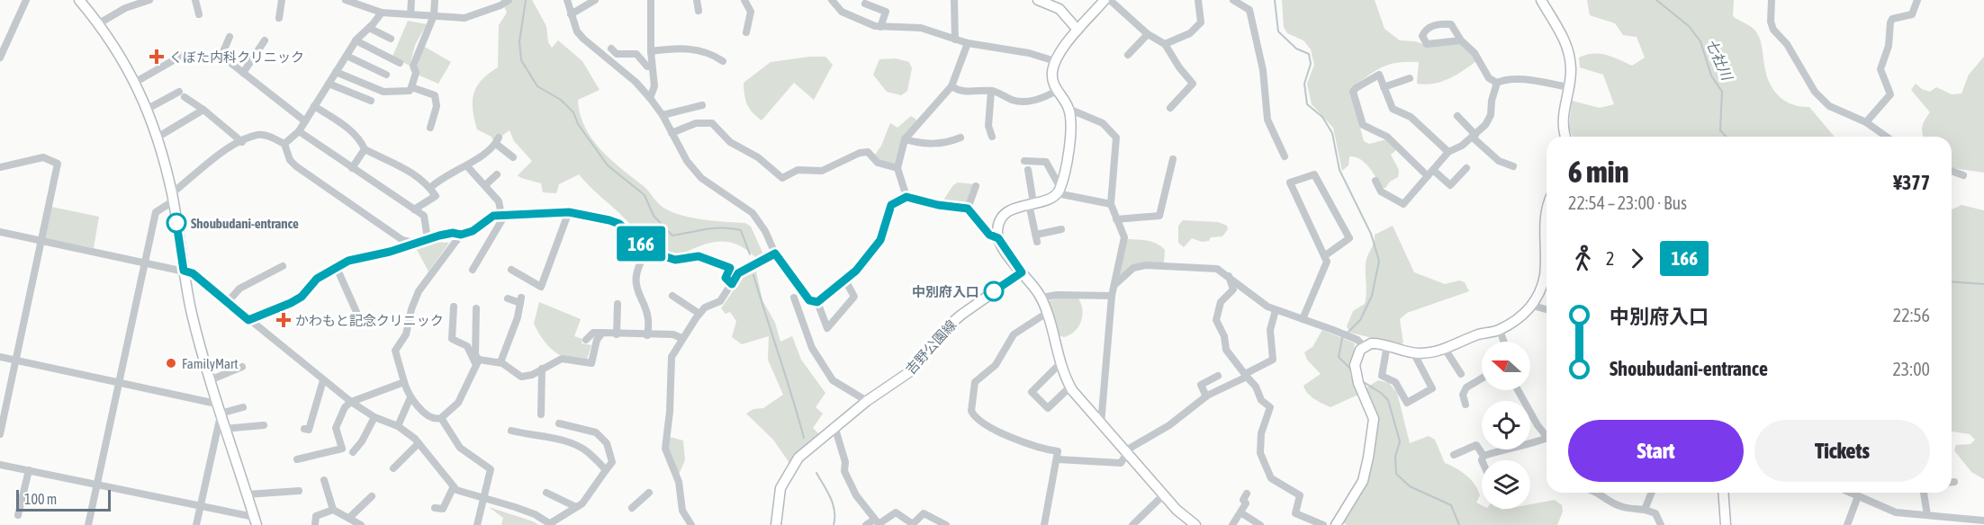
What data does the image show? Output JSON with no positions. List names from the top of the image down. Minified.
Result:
{"streets":{"street":["吉野公園線"]},"water":["七社川"],"places":{"health":["くぼた内科クリニック","かわもと記念クリニック"],"other":["Shoubudani-entrance","中別府入口","FamilyMart"]},"lines":["bus line 166"],"scale_bar":"100 m","north":"left","page":{"on_map":"166","heading":["6 min","22:54 – 23:00 · Bus","¥377"],"legs":["2","166"],"list":[{"name":"中別府入口","value":"22:56"},{"name":"Shoubudani-entrance","value":"23:00"}],"buttons":["Start","Tickets"],"scale":"100 m"}}
